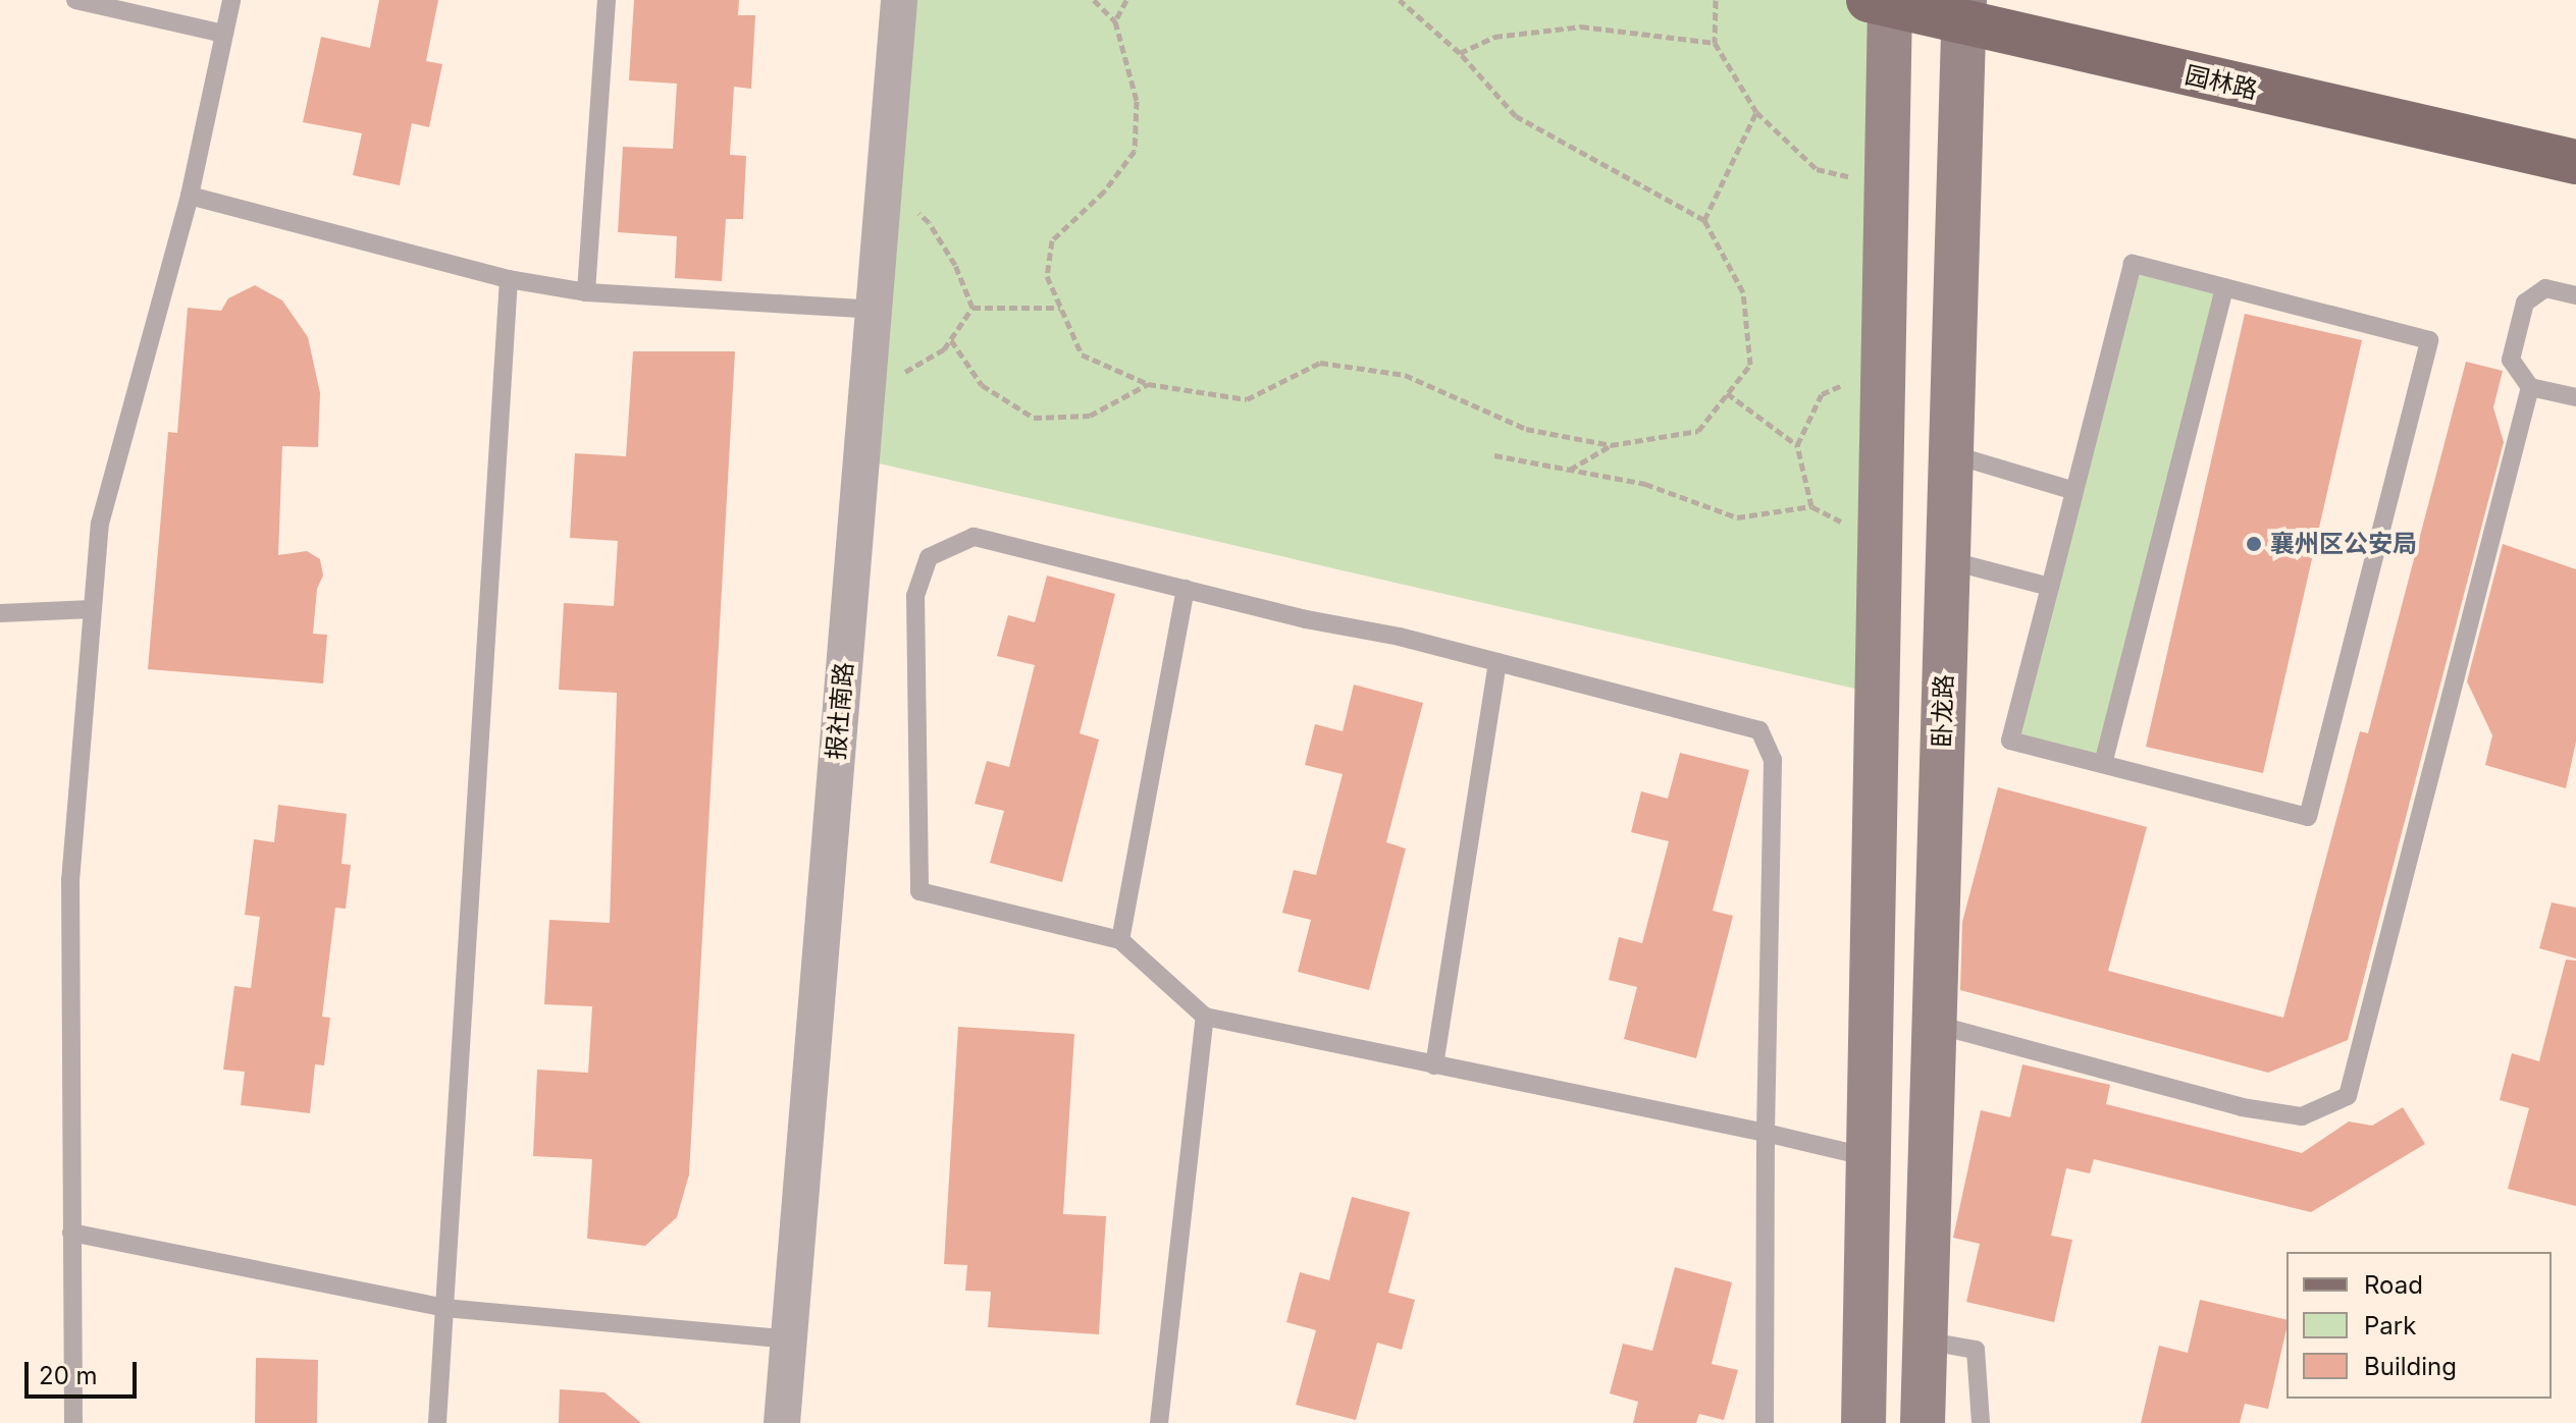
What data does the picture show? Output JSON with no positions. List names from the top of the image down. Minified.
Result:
{"streets":{"main road":["园林路","卧龙路"],"street":["报社南路"]},"crossings":[["园林路","卧龙路"]],"places":["襄州区公安局"],"legend":["Road","Park","Building"],"scale_bar":"20 m"}
